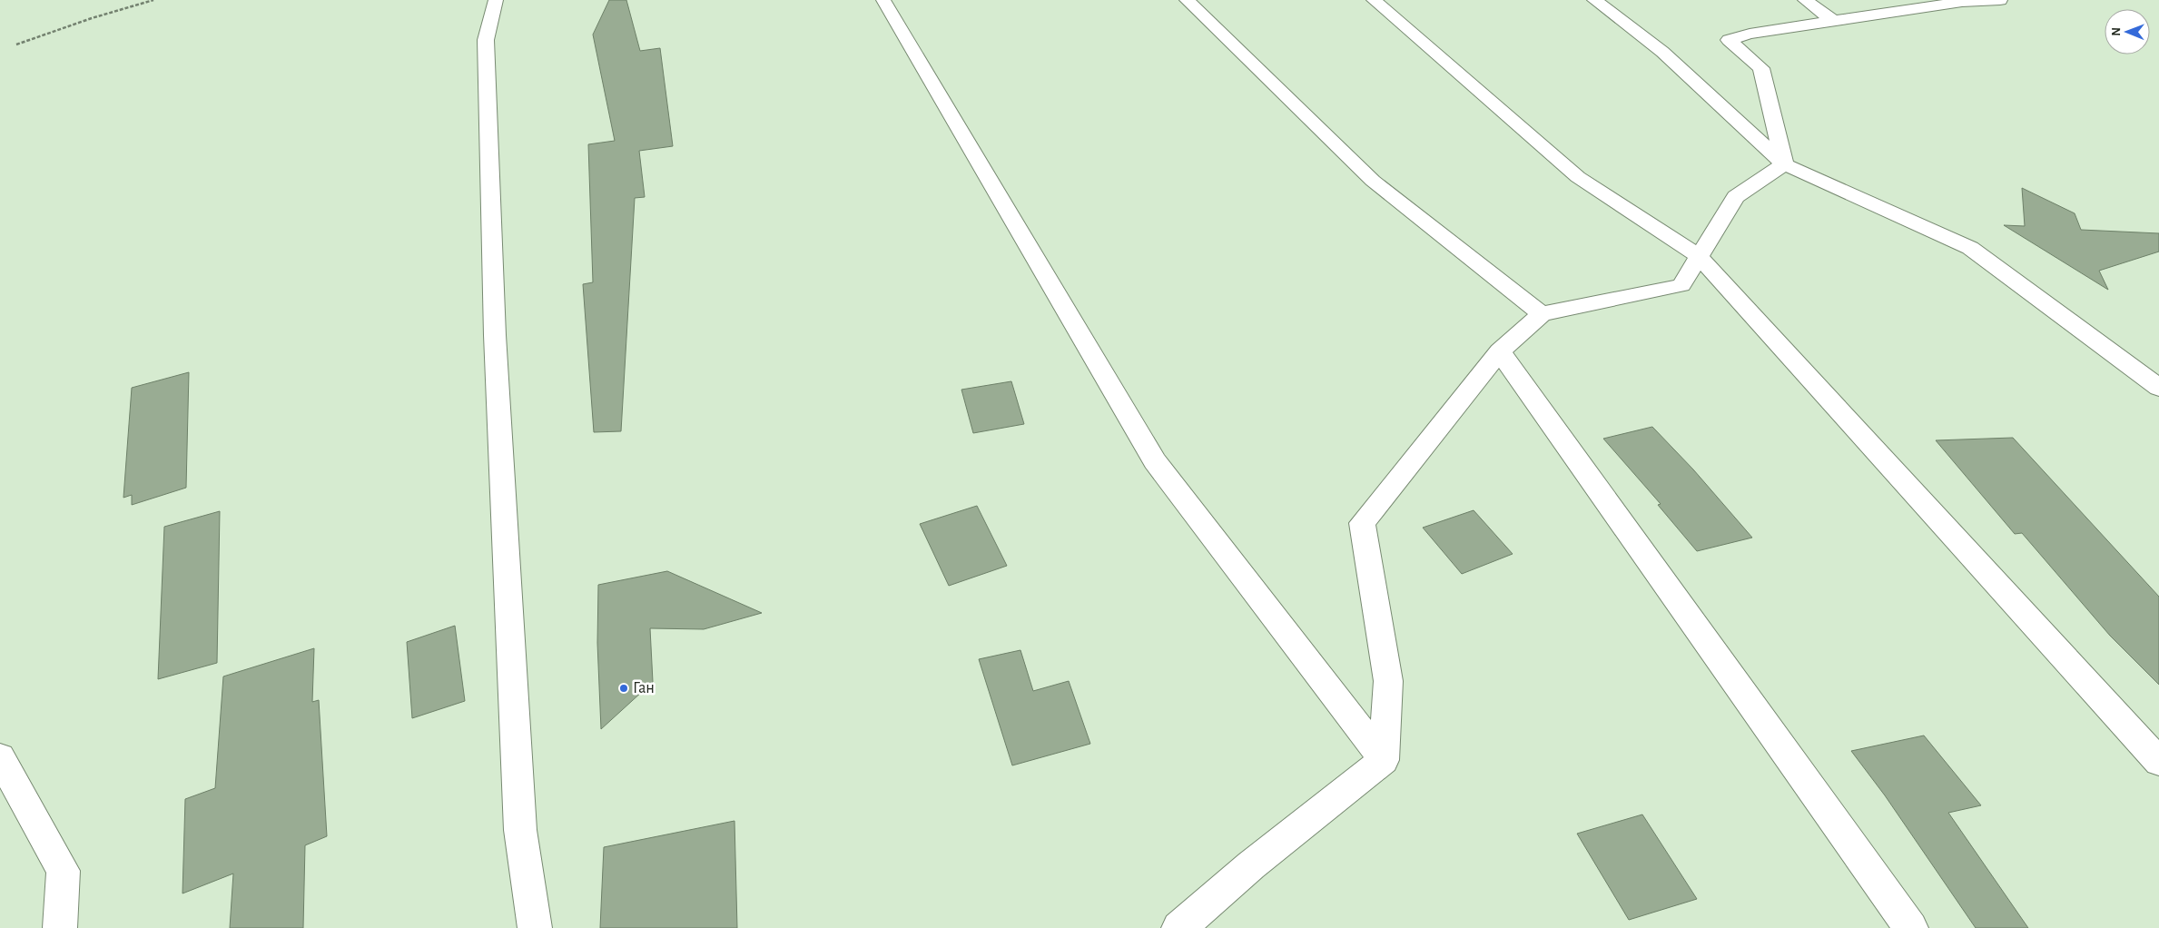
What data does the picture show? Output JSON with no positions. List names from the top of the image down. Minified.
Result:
{"places":["Ган"],"north":"left"}
